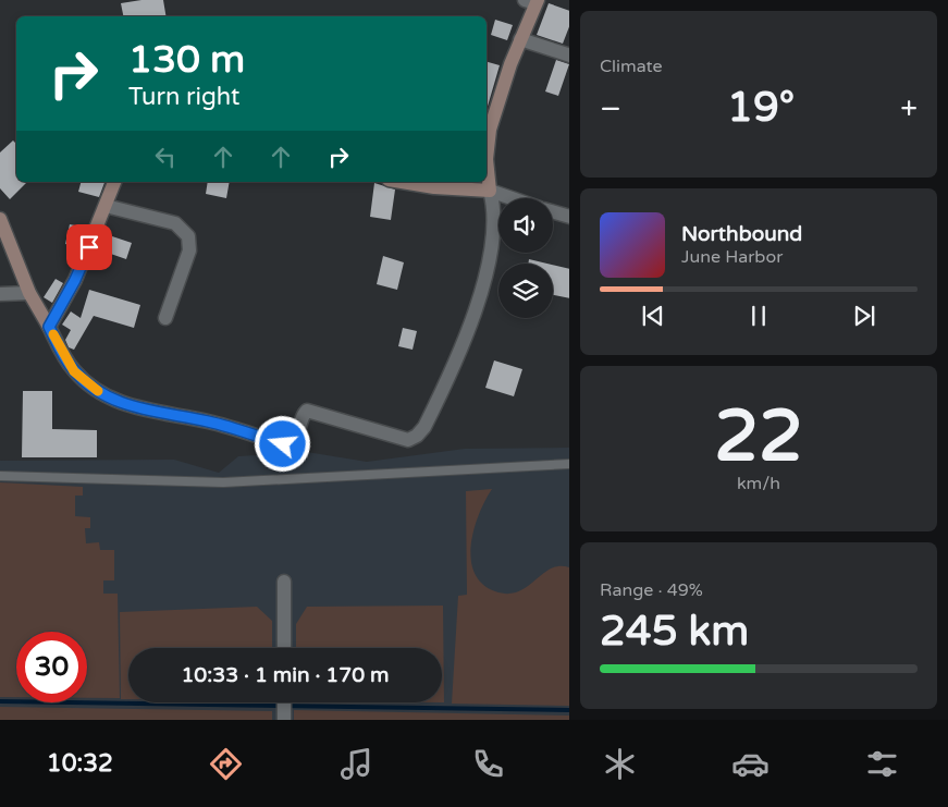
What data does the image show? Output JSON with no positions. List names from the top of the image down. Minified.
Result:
{"page":{"tile":["Climate",["22","km/h"],["Range · 49%","245 km"]],"turn":["130 m","Turn right"],"heat":["−","19°","+"],"song":["Northbound","June Harbor"],"limit":"30","trip":"10:33 · 1 min · 170 m","tabs":"10:32"}}
